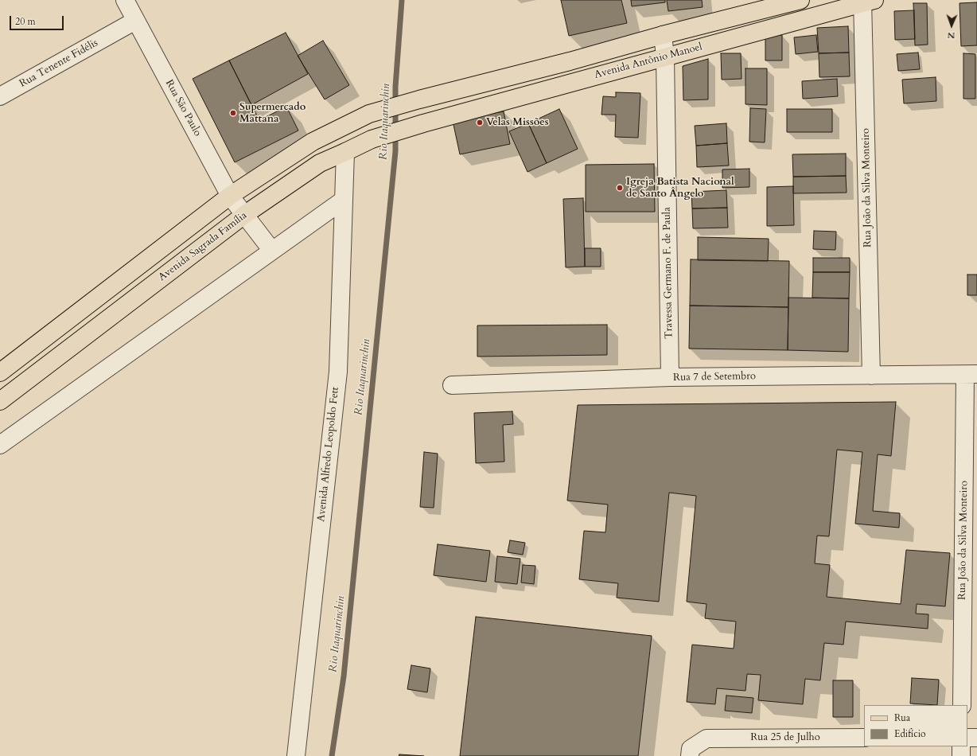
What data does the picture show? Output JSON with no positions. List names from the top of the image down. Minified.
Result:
{"streets":{"main road":["Avenida Antônio Manoel","Avenida Sagrada Família"],"street":["Rua Tenente Fidélis","Rua São Paulo","Rua João da Silva Monteiro","Travessa Germano F. de Paula","Rua 7 de Setembro","Avenida Alfredo Leopoldo Fett","Rua 25 de Julho"]},"crossings":[["Avenida Antônio Manoel","Rua São Paulo"],["Avenida Antônio Manoel","Rua João da Silva Monteiro"],["Avenida Antônio Manoel","Avenida Sagrada Família"],["Avenida Antônio Manoel","Travessa Germano F. de Paula"],["Rua Tenente Fidélis","Rua São Paulo"],["Rua São Paulo","Avenida Sagrada Família"],["Rua João da Silva Monteiro","Rua 7 de Setembro"],["Avenida Sagrada Família","Avenida Alfredo Leopoldo Fett"],["Travessa Germano F. de Paula","Rua 7 de Setembro"]],"water":["Rio Itaquarinchin"],"places":["Supermercado Mattana","Velas Missões","Igreja Batista Nacional de Santo Ângelo"],"legend":["Rua","Edifício"],"scale_bar":"20 m","north":"bottom"}
